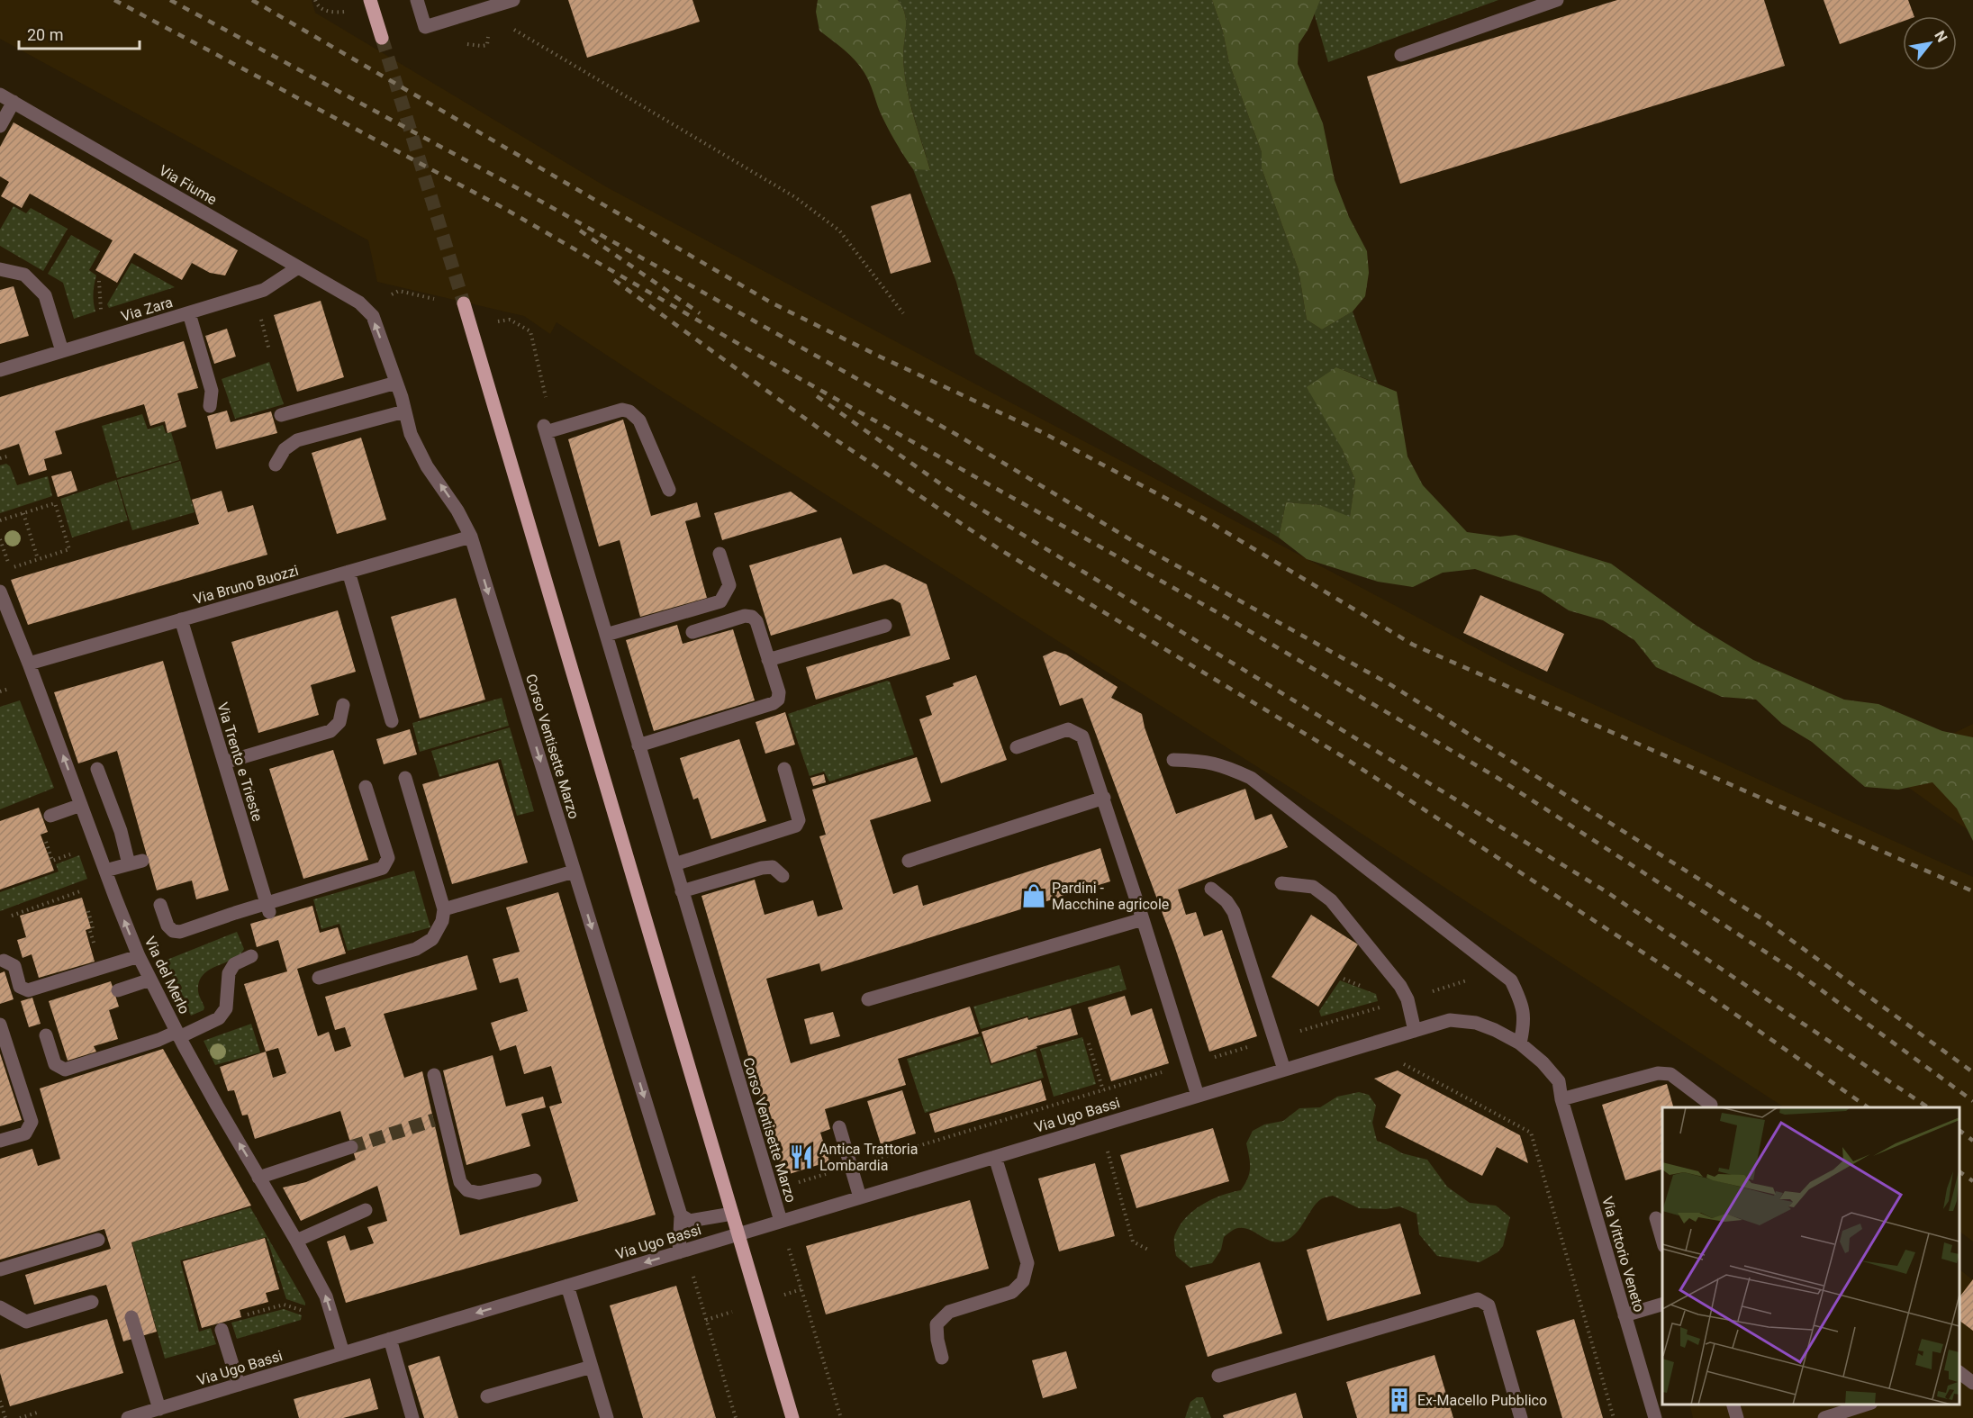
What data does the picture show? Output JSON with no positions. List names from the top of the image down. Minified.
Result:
{"streets":{"street":["Via Fiume","Via Zara","Via Bruno Buozzi","Corso Ventisette Marzo","Via Trento e Trieste","Via del Merlo","Via Ugo Bassi","Via Vittorio Veneto"]},"crossings":[["Via Fiume","Via Zara"],["Via Fiume","Corso Ventisette Marzo"],["Via Bruno Buozzi","Corso Ventisette Marzo"],["Via Bruno Buozzi","Via Trento e Trieste"],["Via Bruno Buozzi","Via del Merlo"],["Corso Ventisette Marzo","Via Ugo Bassi"],["Via del Merlo","Via Ugo Bassi"],["Via Ugo Bassi","Via Vittorio Veneto"]],"one_way":["Via del Merlo"],"places":{"shop":["Pardini - Macchine agricole"],"restaurant":["Antica Trattoria Lombardia"],"building":["Ex-Macello Pubblico"]},"scale_bar":"20 m","north":"top right"}
